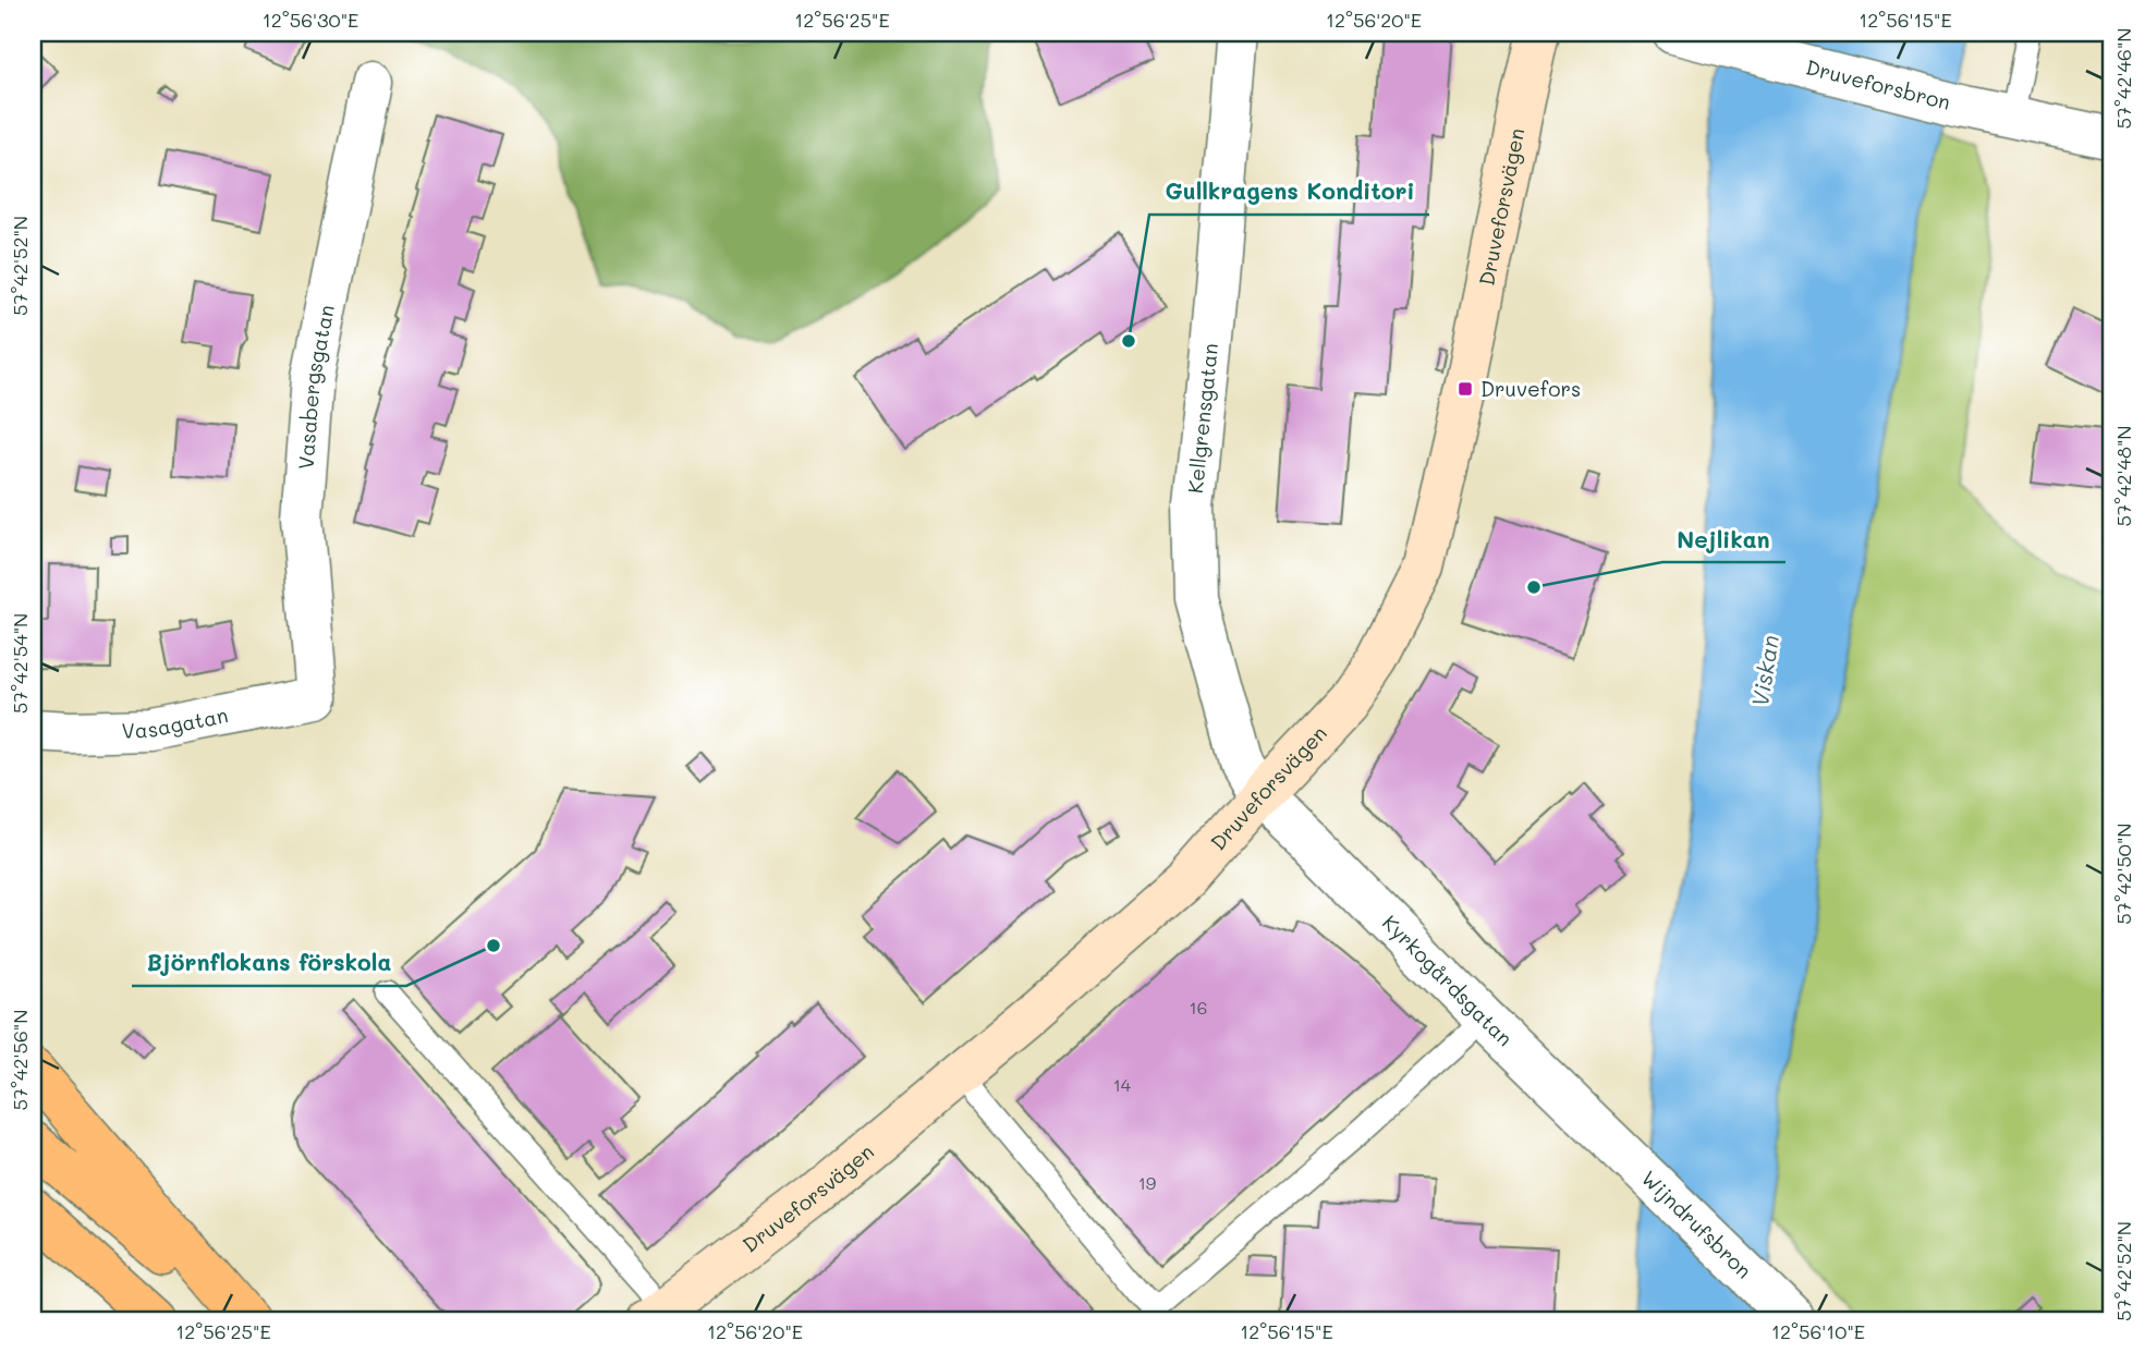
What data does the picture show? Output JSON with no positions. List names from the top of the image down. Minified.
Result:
{"streets":{"street":["Druveforsbron","Druveforsvägen","Vasabergsgatan","Kellgrensgatan","Vasagatan","Kyrkogårdsgatan","Wijndrufsbron"]},"crossings":[["Druveforsvägen","Kellgrensgatan"],["Druveforsvägen","Kyrkogårdsgatan"],["Vasabergsgatan","Vasagatan"],["Kellgrensgatan","Kyrkogårdsgatan"],["Kyrkogårdsgatan","Wijndrufsbron"]],"water":["Viskan"],"places":{"other":["Gullkragens Konditori","Nejlikan","Björnflokans förskola"],"transit":["Druvefors"]},"house_numbers":["16","14","19"],"coordinates":["12°56'30\"E","12°56'25\"E","12°56'20\"E","12°56'15\"E","57°42'46\"N","57°42'52\"N","57°42'48\"N","57°42'54\"N","57°42'50\"N","57°42'56\"N","12°56'10\"E"]}
